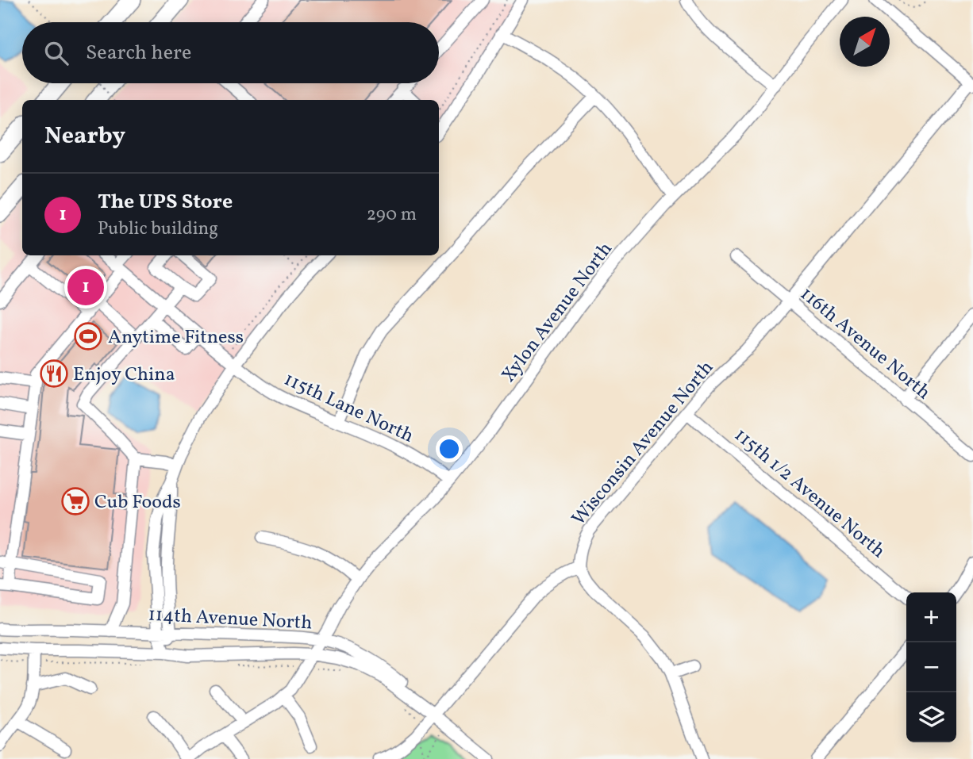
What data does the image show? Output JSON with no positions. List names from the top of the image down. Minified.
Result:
{"streets":{"street":["Xylon Avenue North","116th Avenue North","115th Lane North","Wisconsin Avenue North","115th 1/2 Avenue North","114th Avenue North"]},"crossings":[["Xylon Avenue North","115th Lane North"],["Xylon Avenue North","114th Avenue North"],["116th Avenue North","Wisconsin Avenue North"],["Wisconsin Avenue North","115th 1/2 Avenue North"]],"places":{"sports":["Anytime Fitness"],"restaurant":["Enjoy China"],"supermarket":["Cub Foods"]},"north":"top right","page":{"search":"Search here","heading":"Nearby","list":[{"mark":"1","name":"The UPS Store","note":"Public building","value":"290 m"}],"pins":"1","map_buttons":["+","−"]}}
